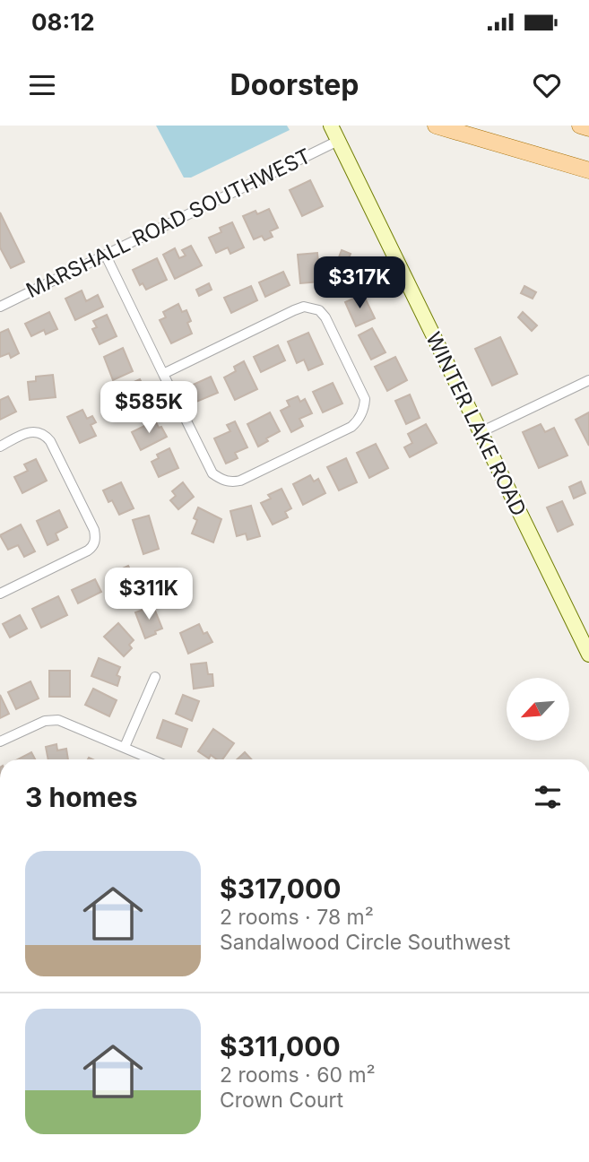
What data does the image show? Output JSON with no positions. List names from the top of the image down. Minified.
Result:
{"streets":{"street":["MARSHALL ROAD SOUTHWEST","WINTER LAKE ROAD"]},"crossings":[["MARSHALL ROAD SOUTHWEST","WINTER LAKE ROAD"]],"north":"bottom left","page":{"status":"08:12","header":"Doorstep","price":["$317K","$585K","$311K"],"heading":"3 homes","list":[{"name":"$317,000","note":"2 rooms · 78 m² · Sandalwood Circle Southwest"},{"name":"$311,000","note":"2 rooms · 60 m² · Crown Court"}]}}
